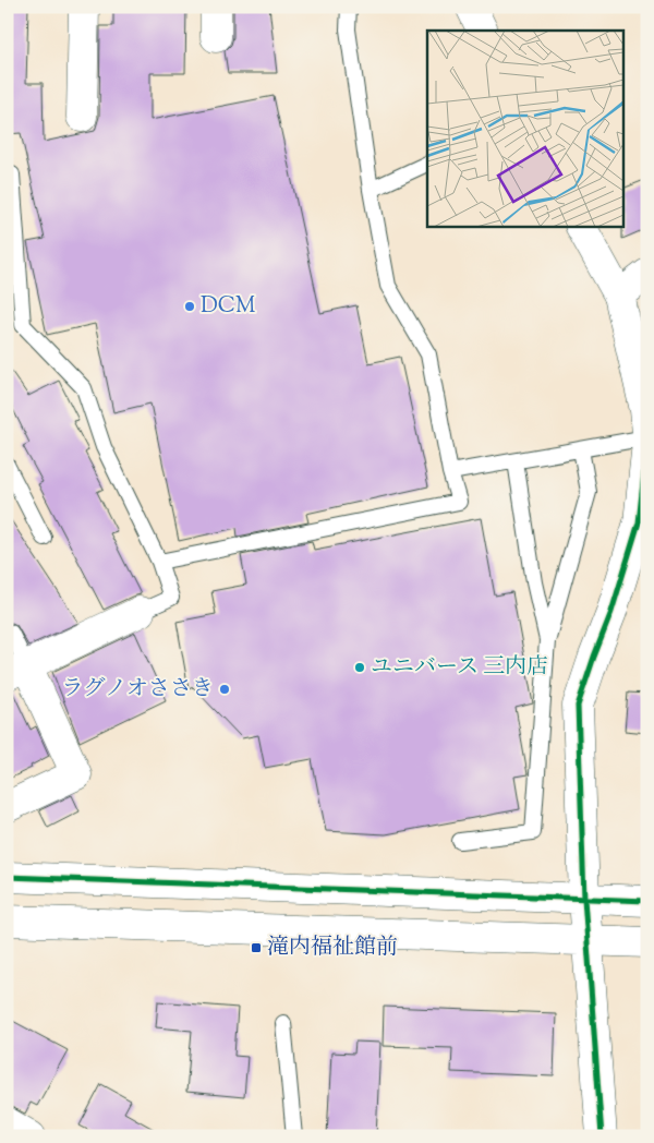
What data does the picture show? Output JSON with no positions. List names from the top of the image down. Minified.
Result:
{"places":{"other":["DCM","ユニバース 三内店","ラグノオささき"],"transit":["滝内福祉館前"]}}
